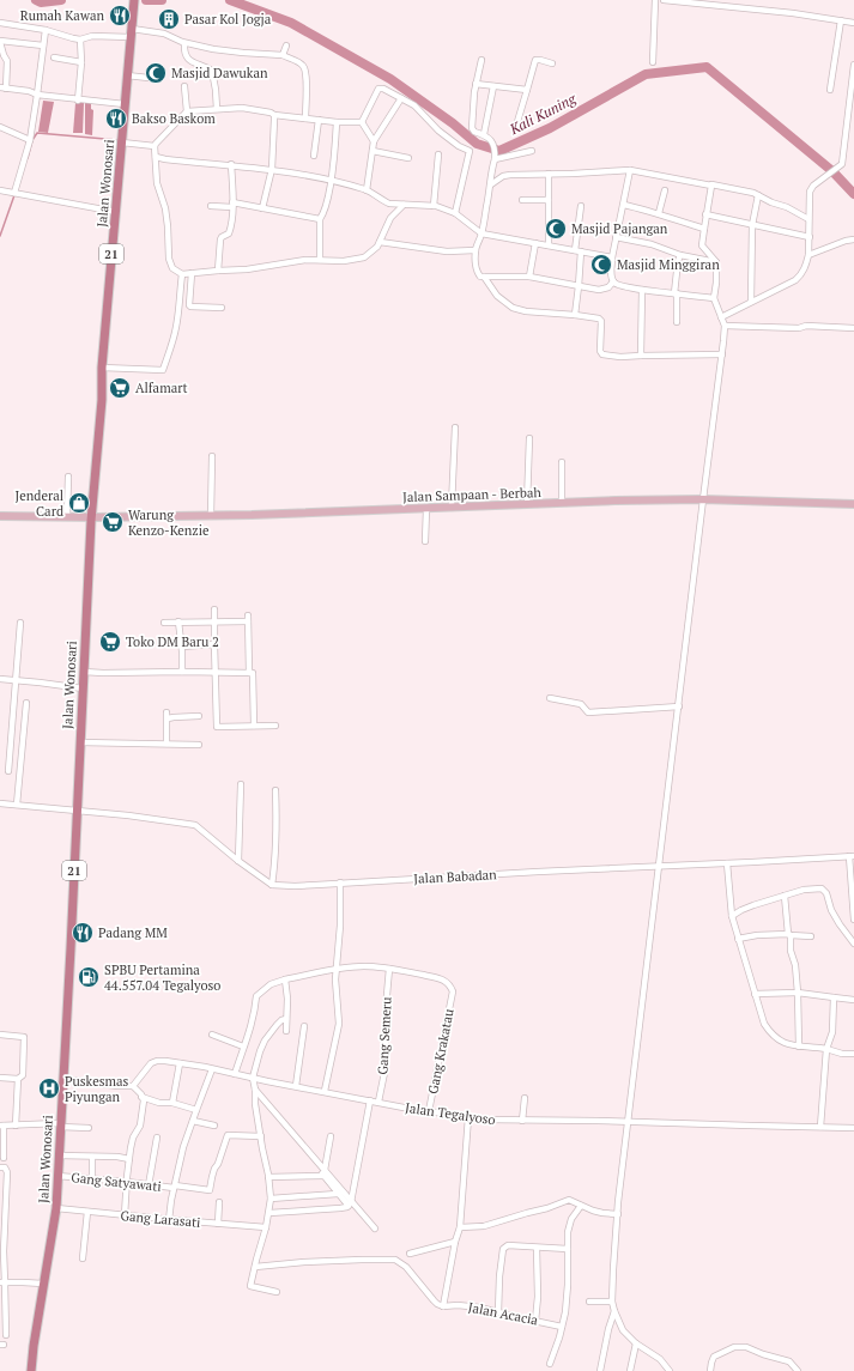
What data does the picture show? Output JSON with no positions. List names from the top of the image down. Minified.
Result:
{"streets":{"highway":["Jalan Wonosari","21"],"main road":["Jalan Sampaan - Berbah"],"street":["Jalan Babadan","Gang Semeru","Gang Krakatau","Jalan Tegalyoso","Gang Satyawati","Gang Larasati","Jalan Acacia"]},"crossings":[["Jalan Wonosari","Jalan Sampaan - Berbah"],["Jalan Wonosari","Gang Satyawati"],["Jalan Wonosari","Gang Larasati"],["Gang Semeru","Gang Krakatau"],["Gang Semeru","Jalan Tegalyoso"],["Gang Krakatau","Jalan Tegalyoso"]],"water":["Kali Kuning"],"places":{"restaurant":["Rumah Kawan","Bakso Baskom","Padang MM"],"building":["Pasar Kol Jogja"],"mosque":["Masjid Dawukan","Masjid Pajangan","Masjid Minggiran"],"supermarket":["Alfamart","Warung Kenzo-Kenzie","Toko DM Baru 2"],"shop":["Jenderal Card"],"fuel station":["SPBU Pertamina 44.557.04 Tegalyoso"],"hospital":["Puskesmas Piyungan"]}}
